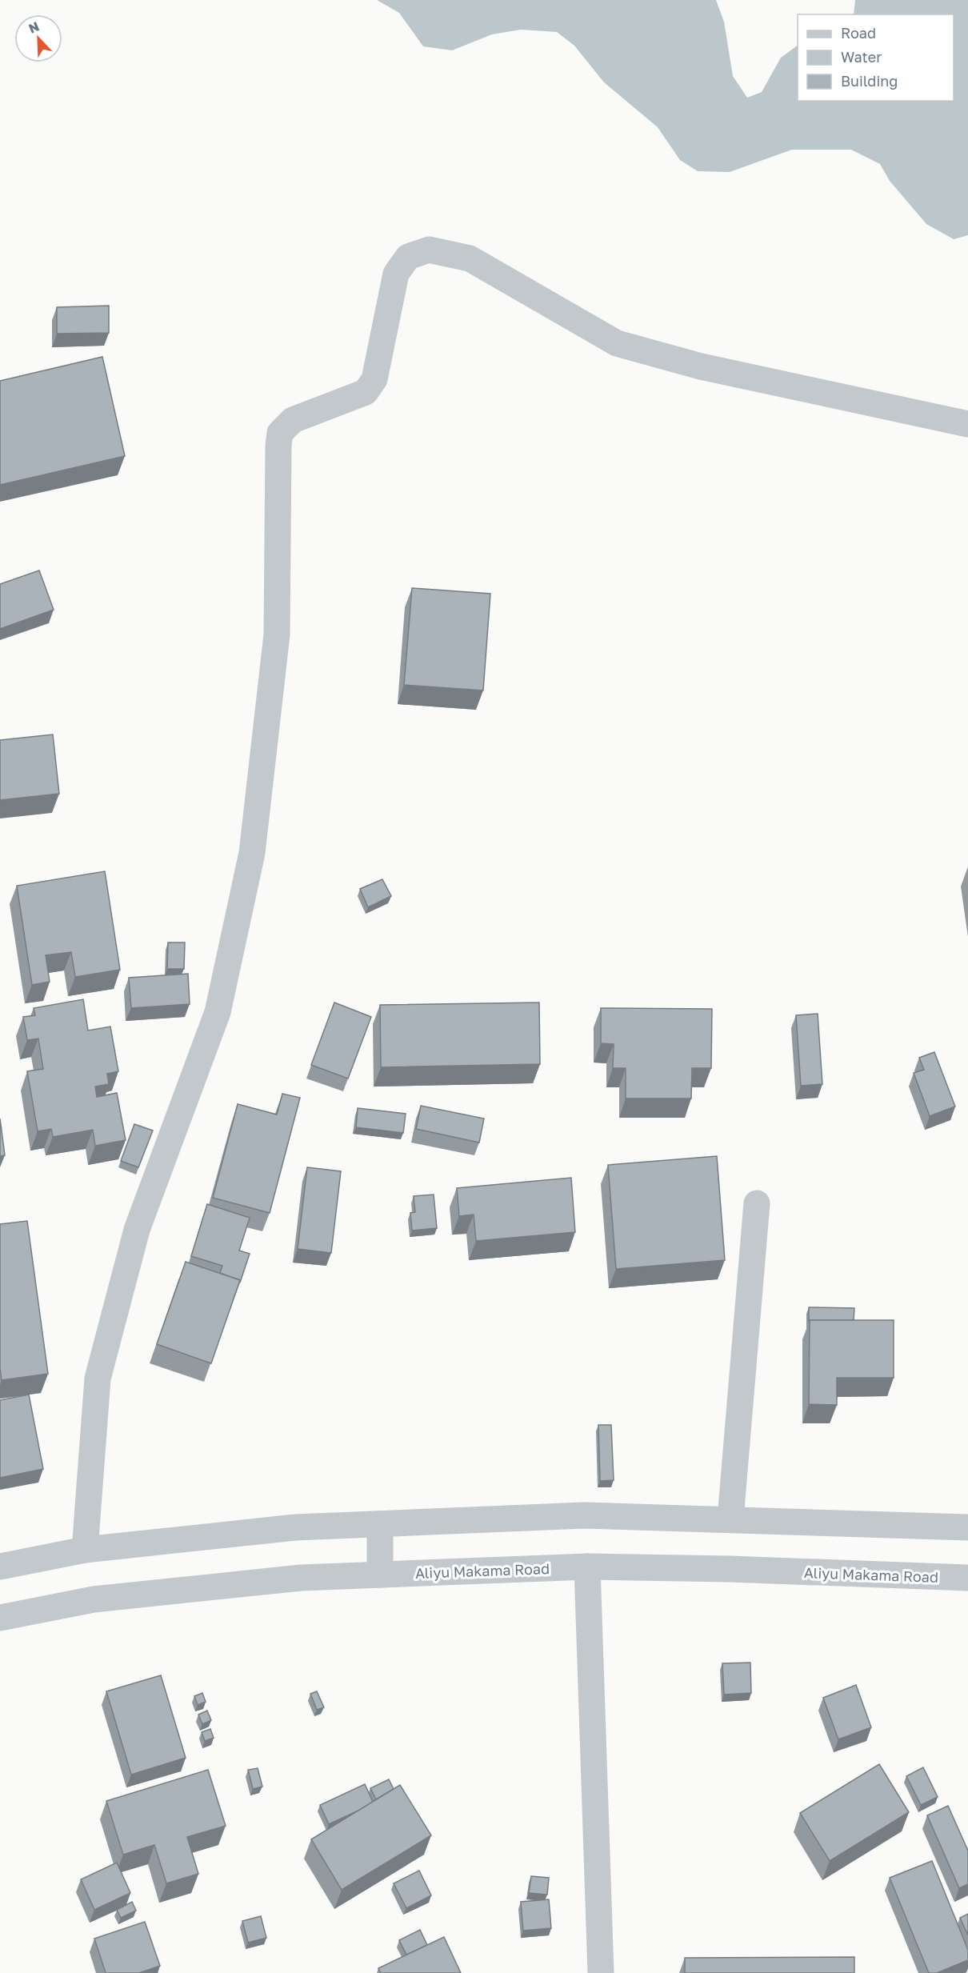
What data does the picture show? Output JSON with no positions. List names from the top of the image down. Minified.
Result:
{"streets":{"street":["Aliyu Makama Road"]},"legend":["Road","Water","Building"],"north":"top left"}
